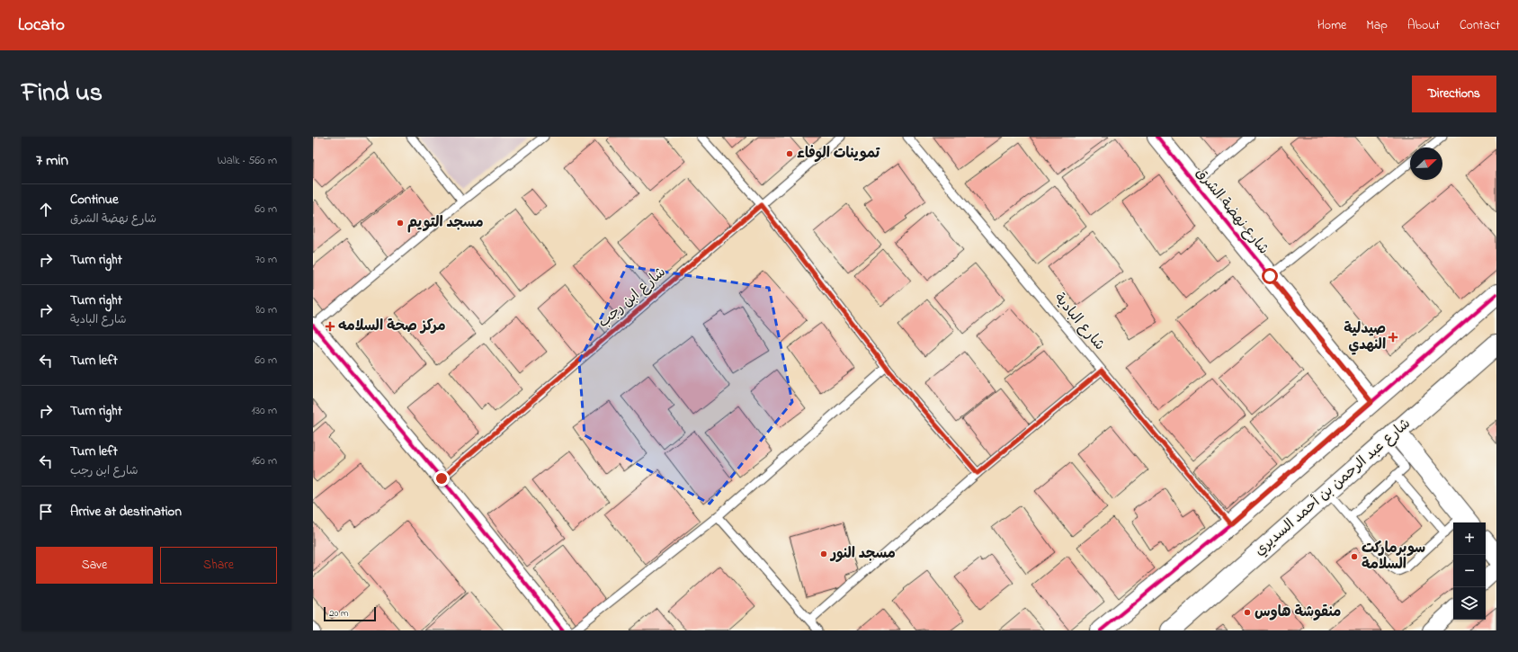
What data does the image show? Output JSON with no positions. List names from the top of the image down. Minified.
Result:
{"streets":{"street":["شارع نهضة الشرق","شارع عبد الرحمن بن أحمد السديري"],"lane":["شارع ابن رجب","شارع البادية"]},"places":{"other":["تموينات الوفاء","مسجد التويم","مسجد النور","سوبرماركت السلامة","منقوشة هاوس"],"health":["مركز صحة السلامه","صيدلية النهدي"]},"scale_bar":"20 m","north":"top right","page":{"header":"Locato","nav":["Home","Map","About","Contact"],"title":"Find us","buttons":["Directions",["Save","Share"]],"heading":["7 min","Walk · 560 m"],"list":[["Continue","شارع نهضة الشرق","60 m"],["Turn right","70 m"],["Turn right","شارع البادية","80 m"],["Turn left","60 m"],["Turn right","130 m"],["Turn left","شارع ابن رجب","160 m"],"Arrive at destination"],"map_buttons":["+","−"],"scale":"20 m"}}
